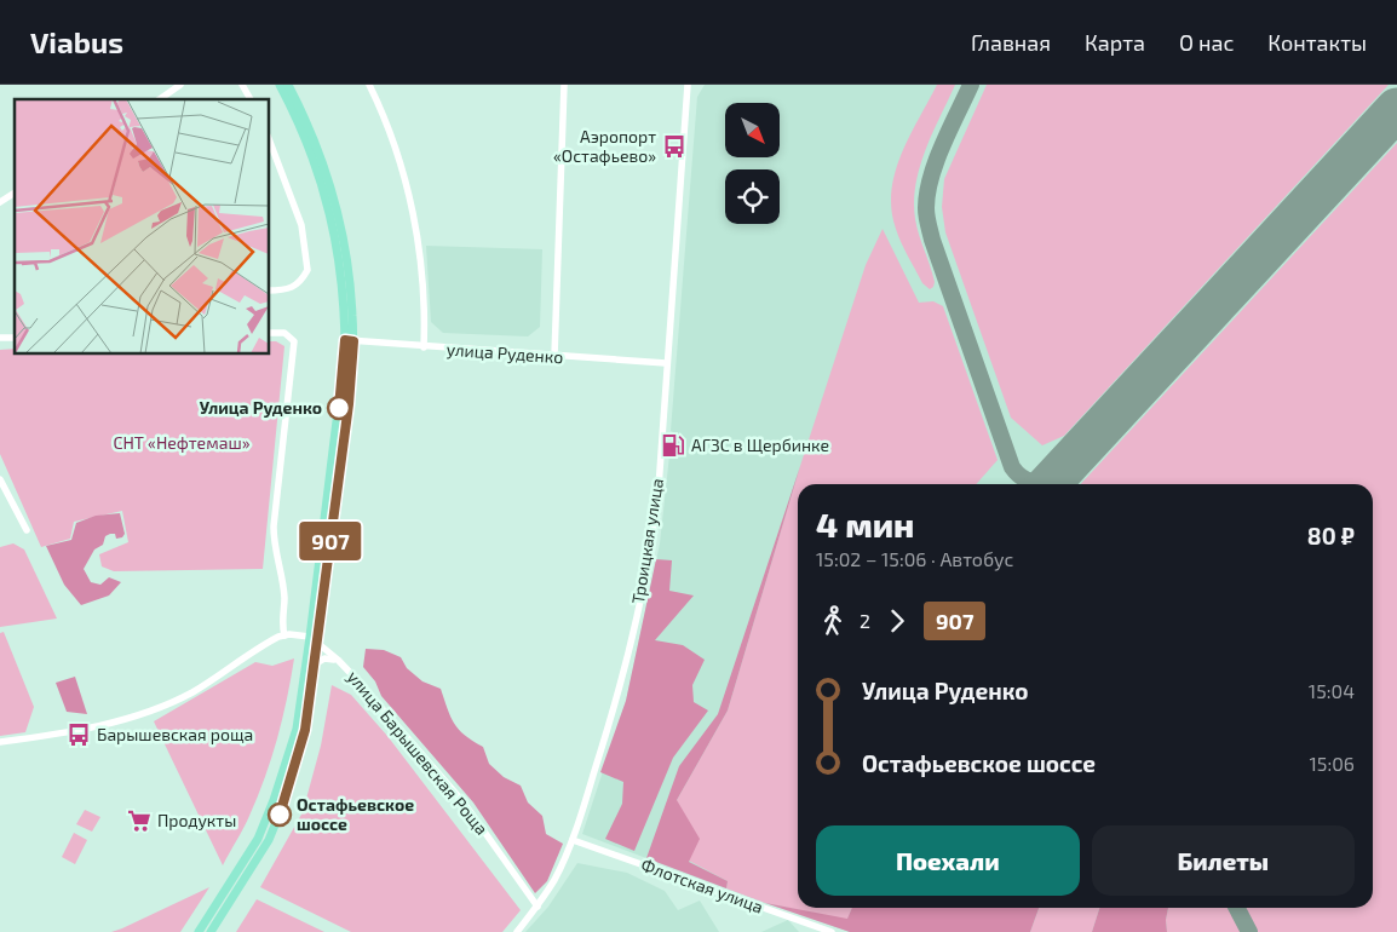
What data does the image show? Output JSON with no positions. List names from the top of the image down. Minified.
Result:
{"streets":{"street":["улица Руденко","Троицкая улица","улица Барышевская Роща","Флотская улица"]},"crossings":[["улица Руденко","Троицкая улица"],["Троицкая улица","улица Барышевская Роща"],["Троицкая улица","Флотская улица"]],"parks":["СНТ «Нефтемаш»"],"places":{"bus stop":["Аэропорт «Остафьево»","Барышевская роща"],"other":["Улица Руденко","Остафьевское шоссе"],"fuel station":["АГЗС в Щербинке"],"supermarket":["Продукты"]},"lines":["bus line 907"],"north":"bottom right","page":{"header":"Viabus","nav":["Главная","Карта","О нас","Контакты"],"on_map":"907","heading":["4 мин","15:02 – 15:06 · Автобус","80 ₽"],"legs":["2","907"],"list":[{"name":"Улица Руденко","value":"15:04"},{"name":"Остафьевское шоссе","value":"15:06"}],"buttons":["Поехали","Билеты"]}}
